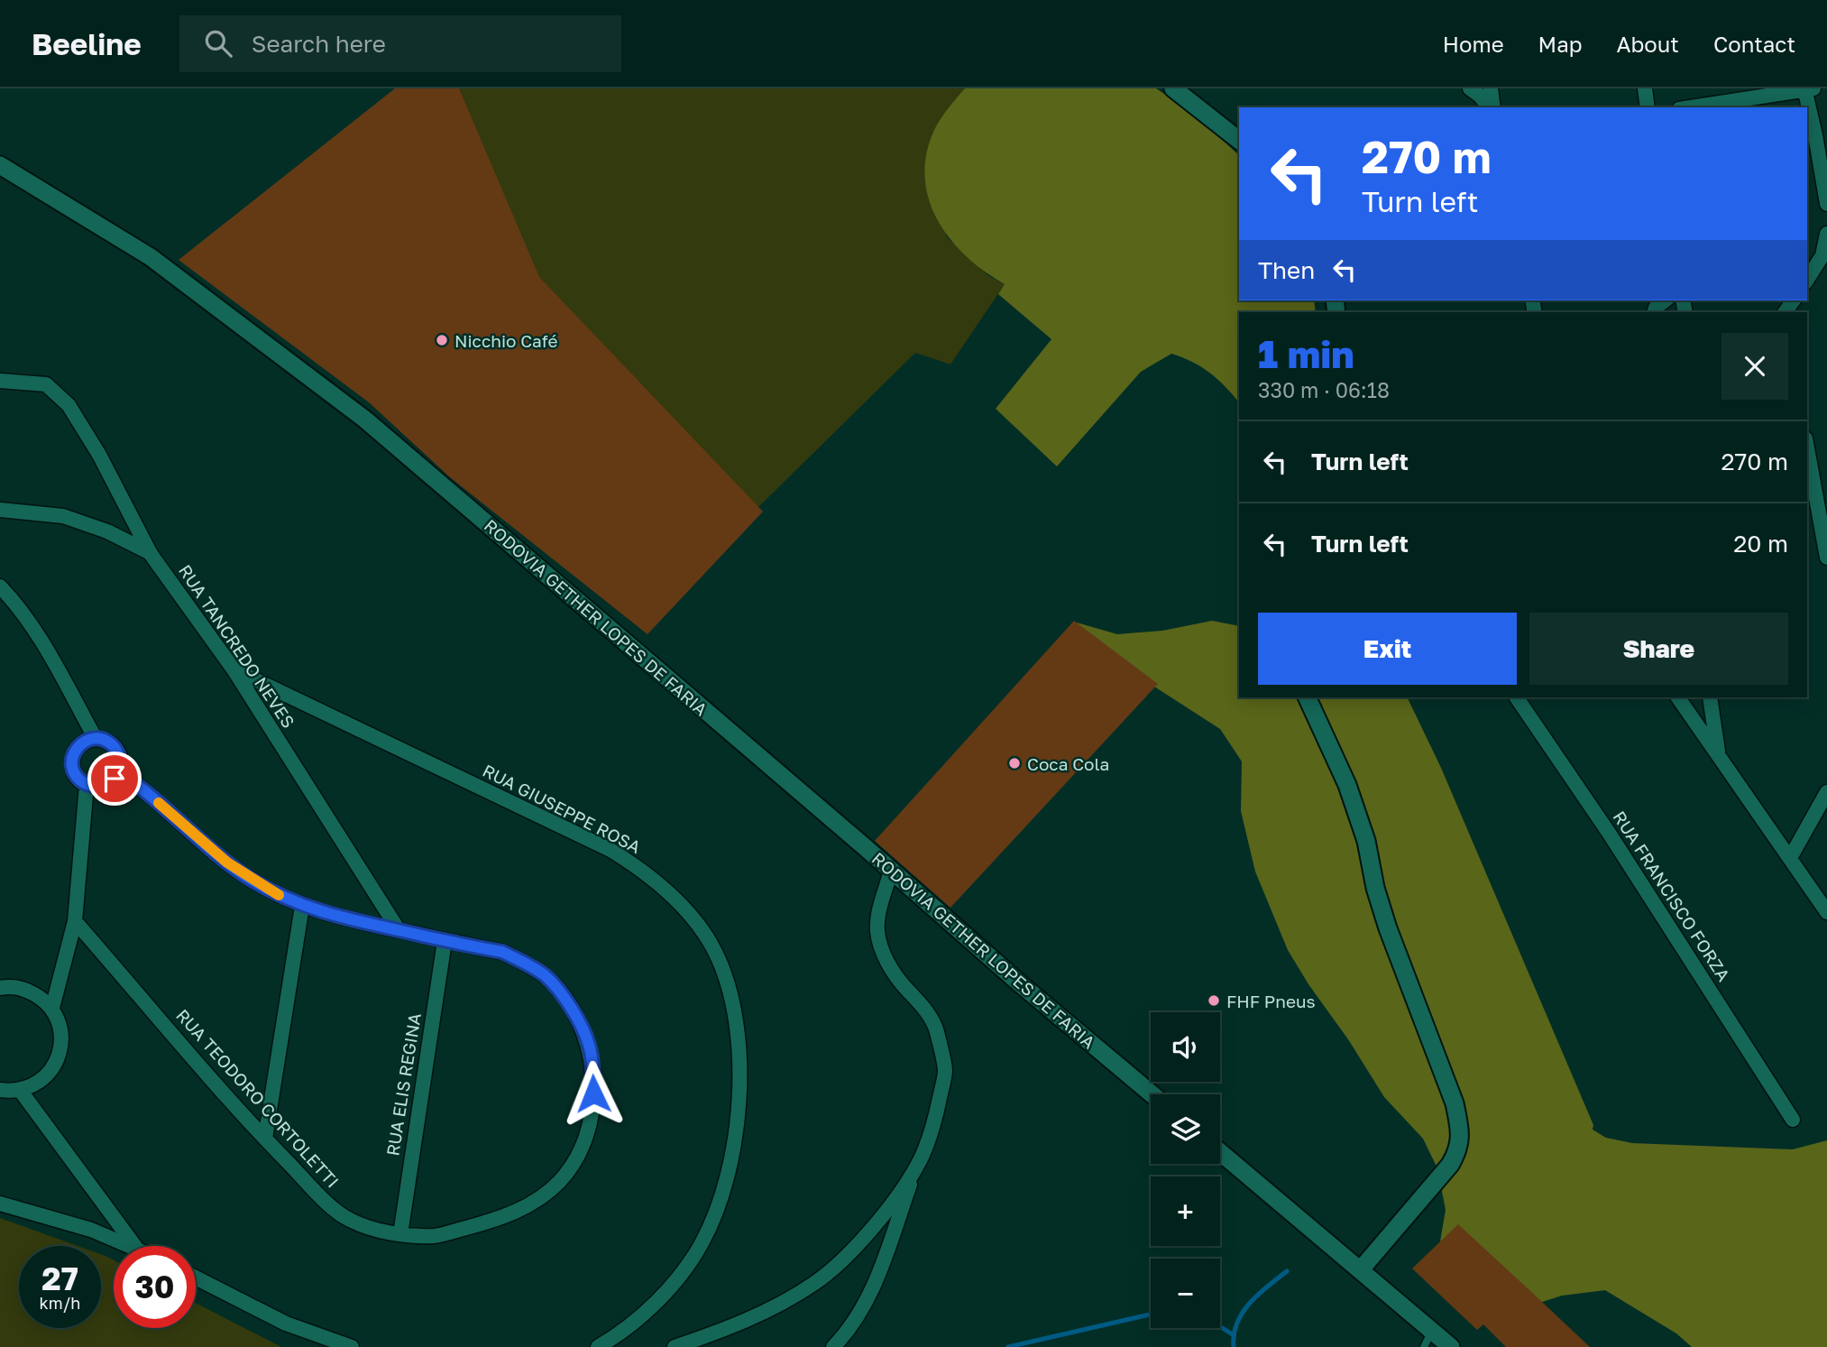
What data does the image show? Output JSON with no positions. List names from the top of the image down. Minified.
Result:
{"streets":{"street":["RODOVIA GETHER LOPES DE FARIA","RUA TANCREDO NEVES","RUA GIUSEPPE ROSA","RUA FRANCISCO FORZA","RUA ELIS REGINA","RUA TEODORO CORTOLETTI"]},"crossings":[["RUA TANCREDO NEVES","RUA GIUSEPPE ROSA"],["RUA TANCREDO NEVES","RUA TEODORO CORTOLETTI"],["RUA ELIS REGINA","RUA TEODORO CORTOLETTI"]],"places":["Nicchio Café","Coca Cola","FHF Pneus"],"page":{"header":"Beeline","search":"Search here","nav":["Home","Map","About","Contact"],"turn":["270 m","Turn left"],"then":"Then","heading":["1 min","330 m · 06:18"],"list":[{"name":"Turn left","value":"270 m"},{"name":"Turn left","value":"20 m"}],"buttons":["Exit","Share"],"map_buttons":["+","−"],"speed":"27 km/h","limit":"30"}}
